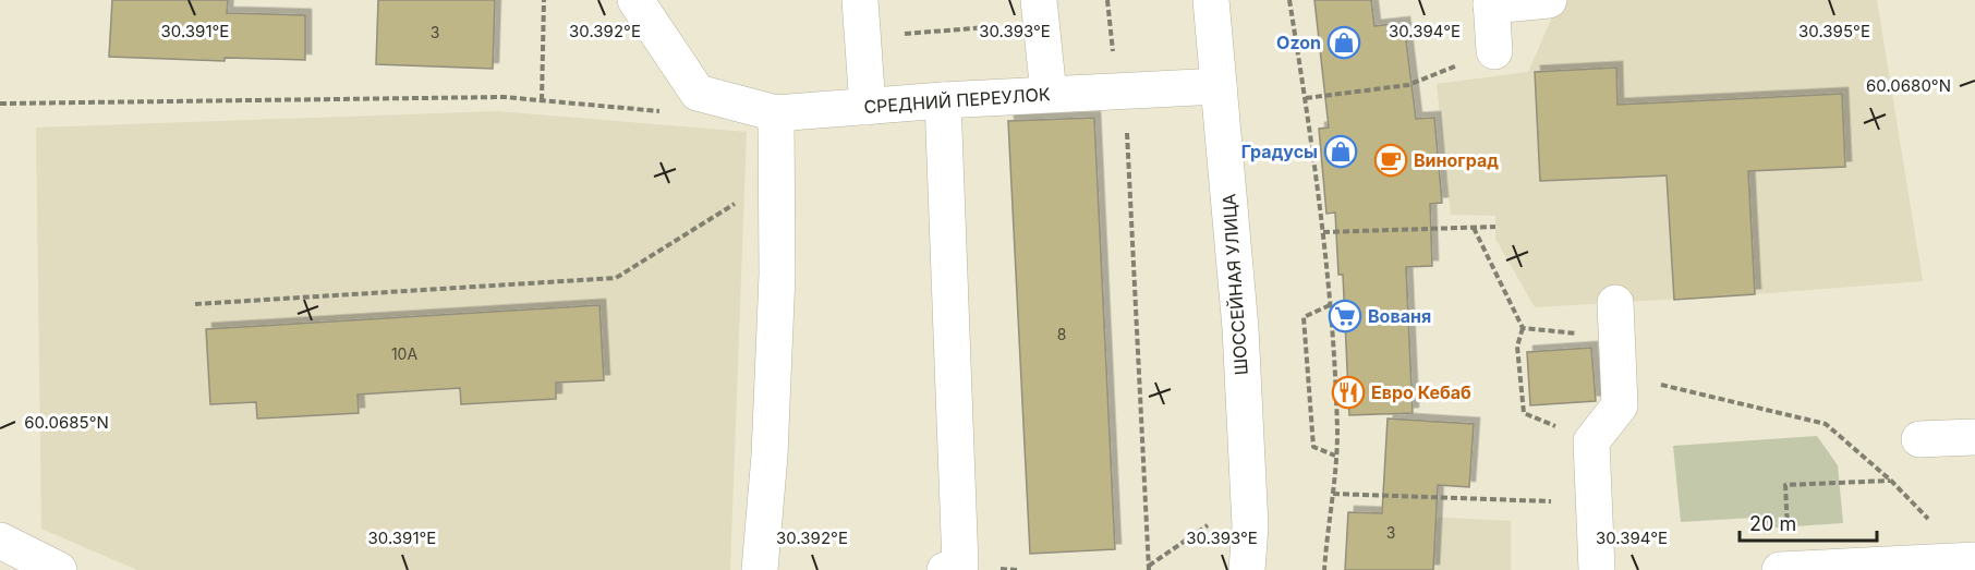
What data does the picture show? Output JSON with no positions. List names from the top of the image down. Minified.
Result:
{"streets":{"main road":["СРЕДНИЙ ПЕРЕУЛОК","ШОССЕЙНАЯ УЛИЦА"]},"crossings":[["СРЕДНИЙ ПЕРЕУЛОК","ШОССЕЙНАЯ УЛИЦА"]],"places":{"shop":["Ozon","Градусы"],"cafe":["Виноград"],"supermarket":["Вованя"],"restaurant":["Евро Кебаб"]},"house_numbers":["3","8","10А","3"],"scale_bar":"20 m","coordinates":["30.395°E","30.391°E","30.392°E","30.393°E","30.394°E","60.0680°N","60.0685°N"]}
